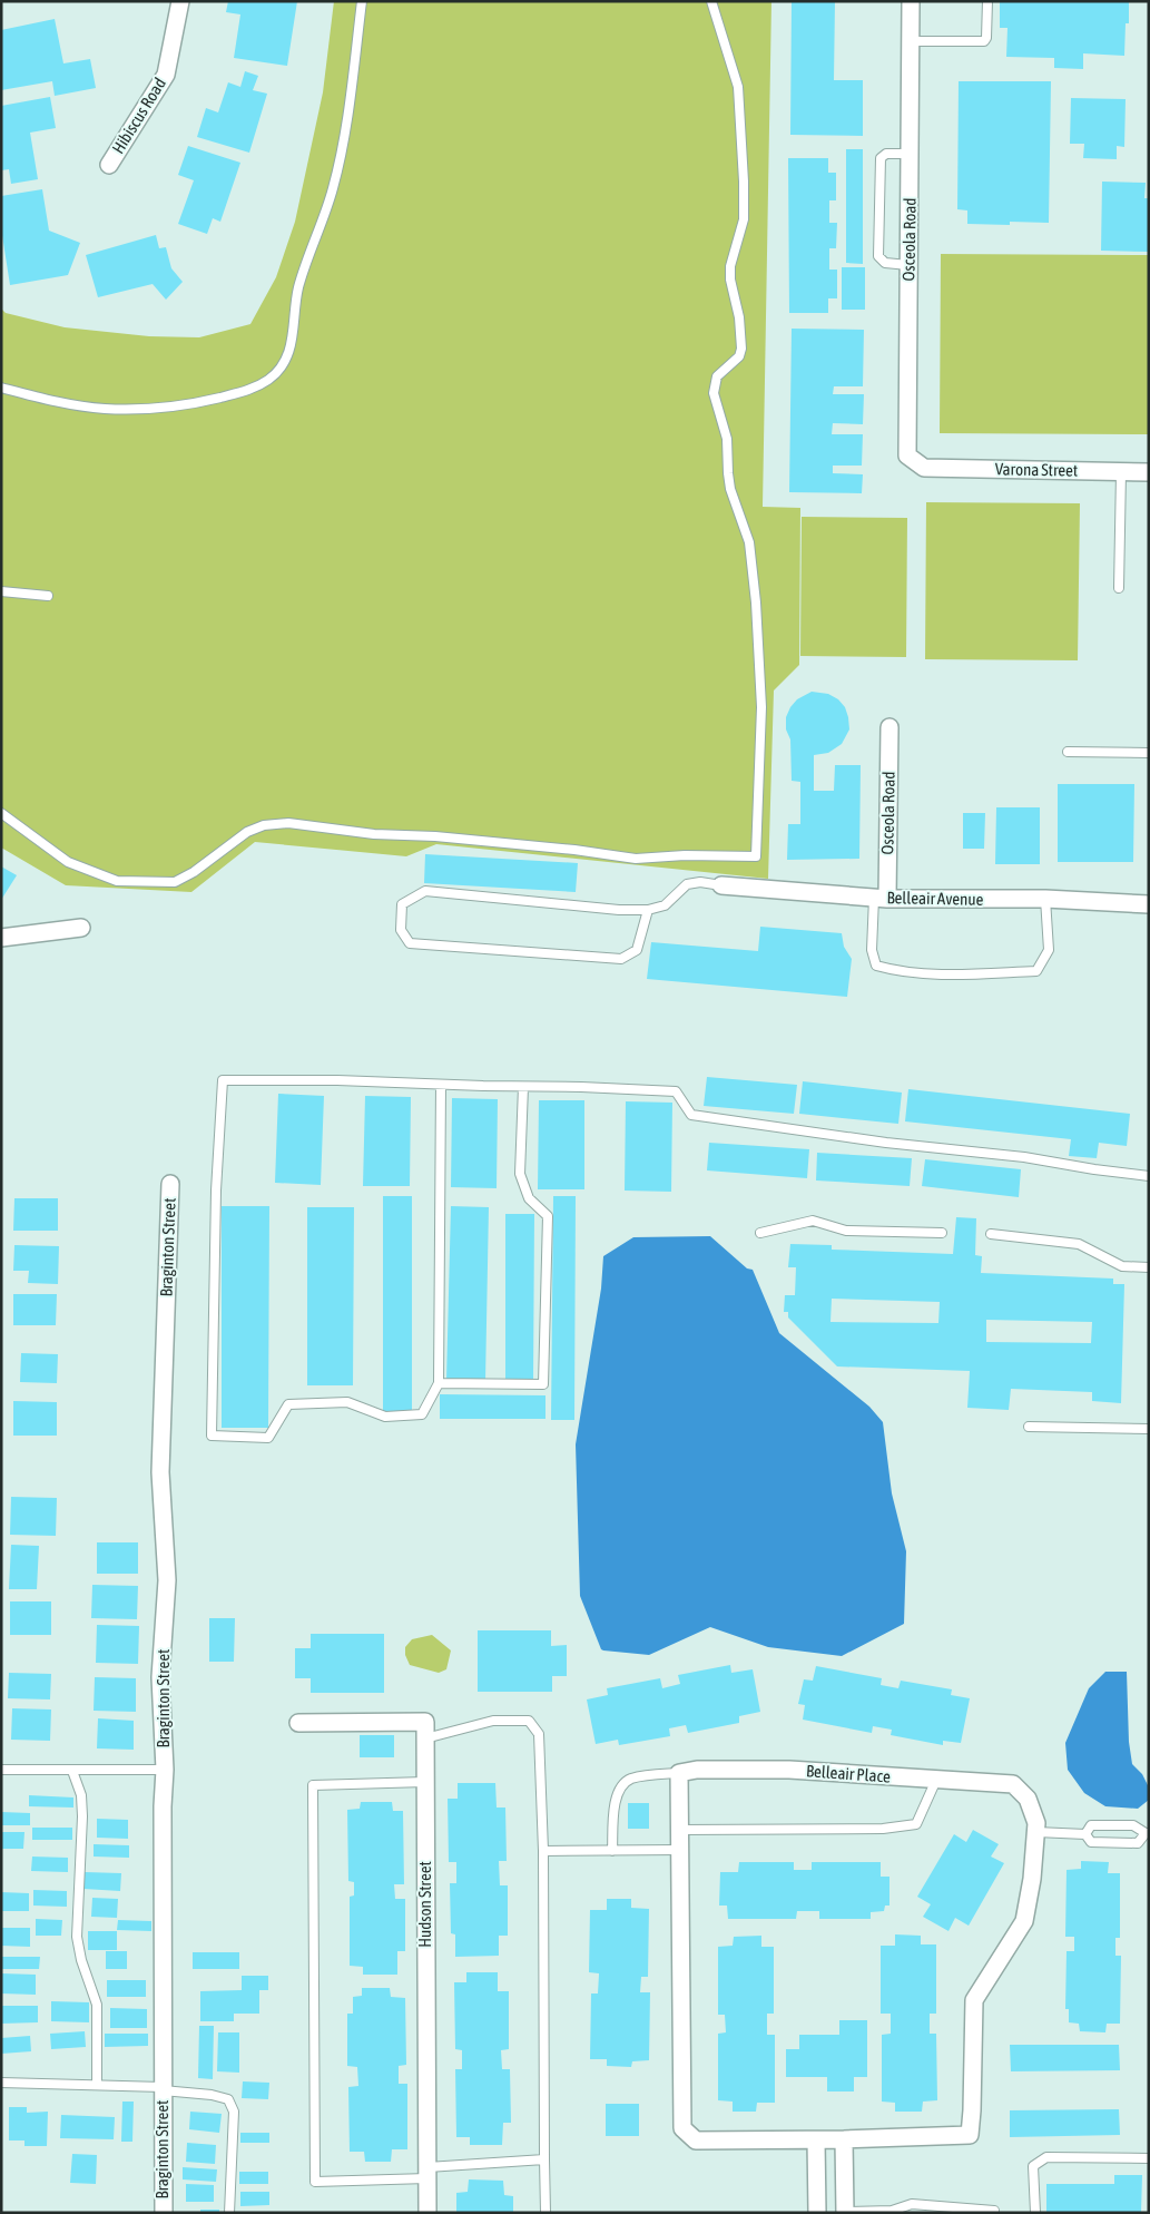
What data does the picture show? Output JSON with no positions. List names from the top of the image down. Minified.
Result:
{"streets":{"street":["Hibiscus Road","Osceola Road","Varona Street","Belleair Avenue","Braginton Street","Belleair Place","Hudson Street"]},"crossings":[["Osceola Road","Varona Street"],["Osceola Road","Belleair Avenue"]]}
